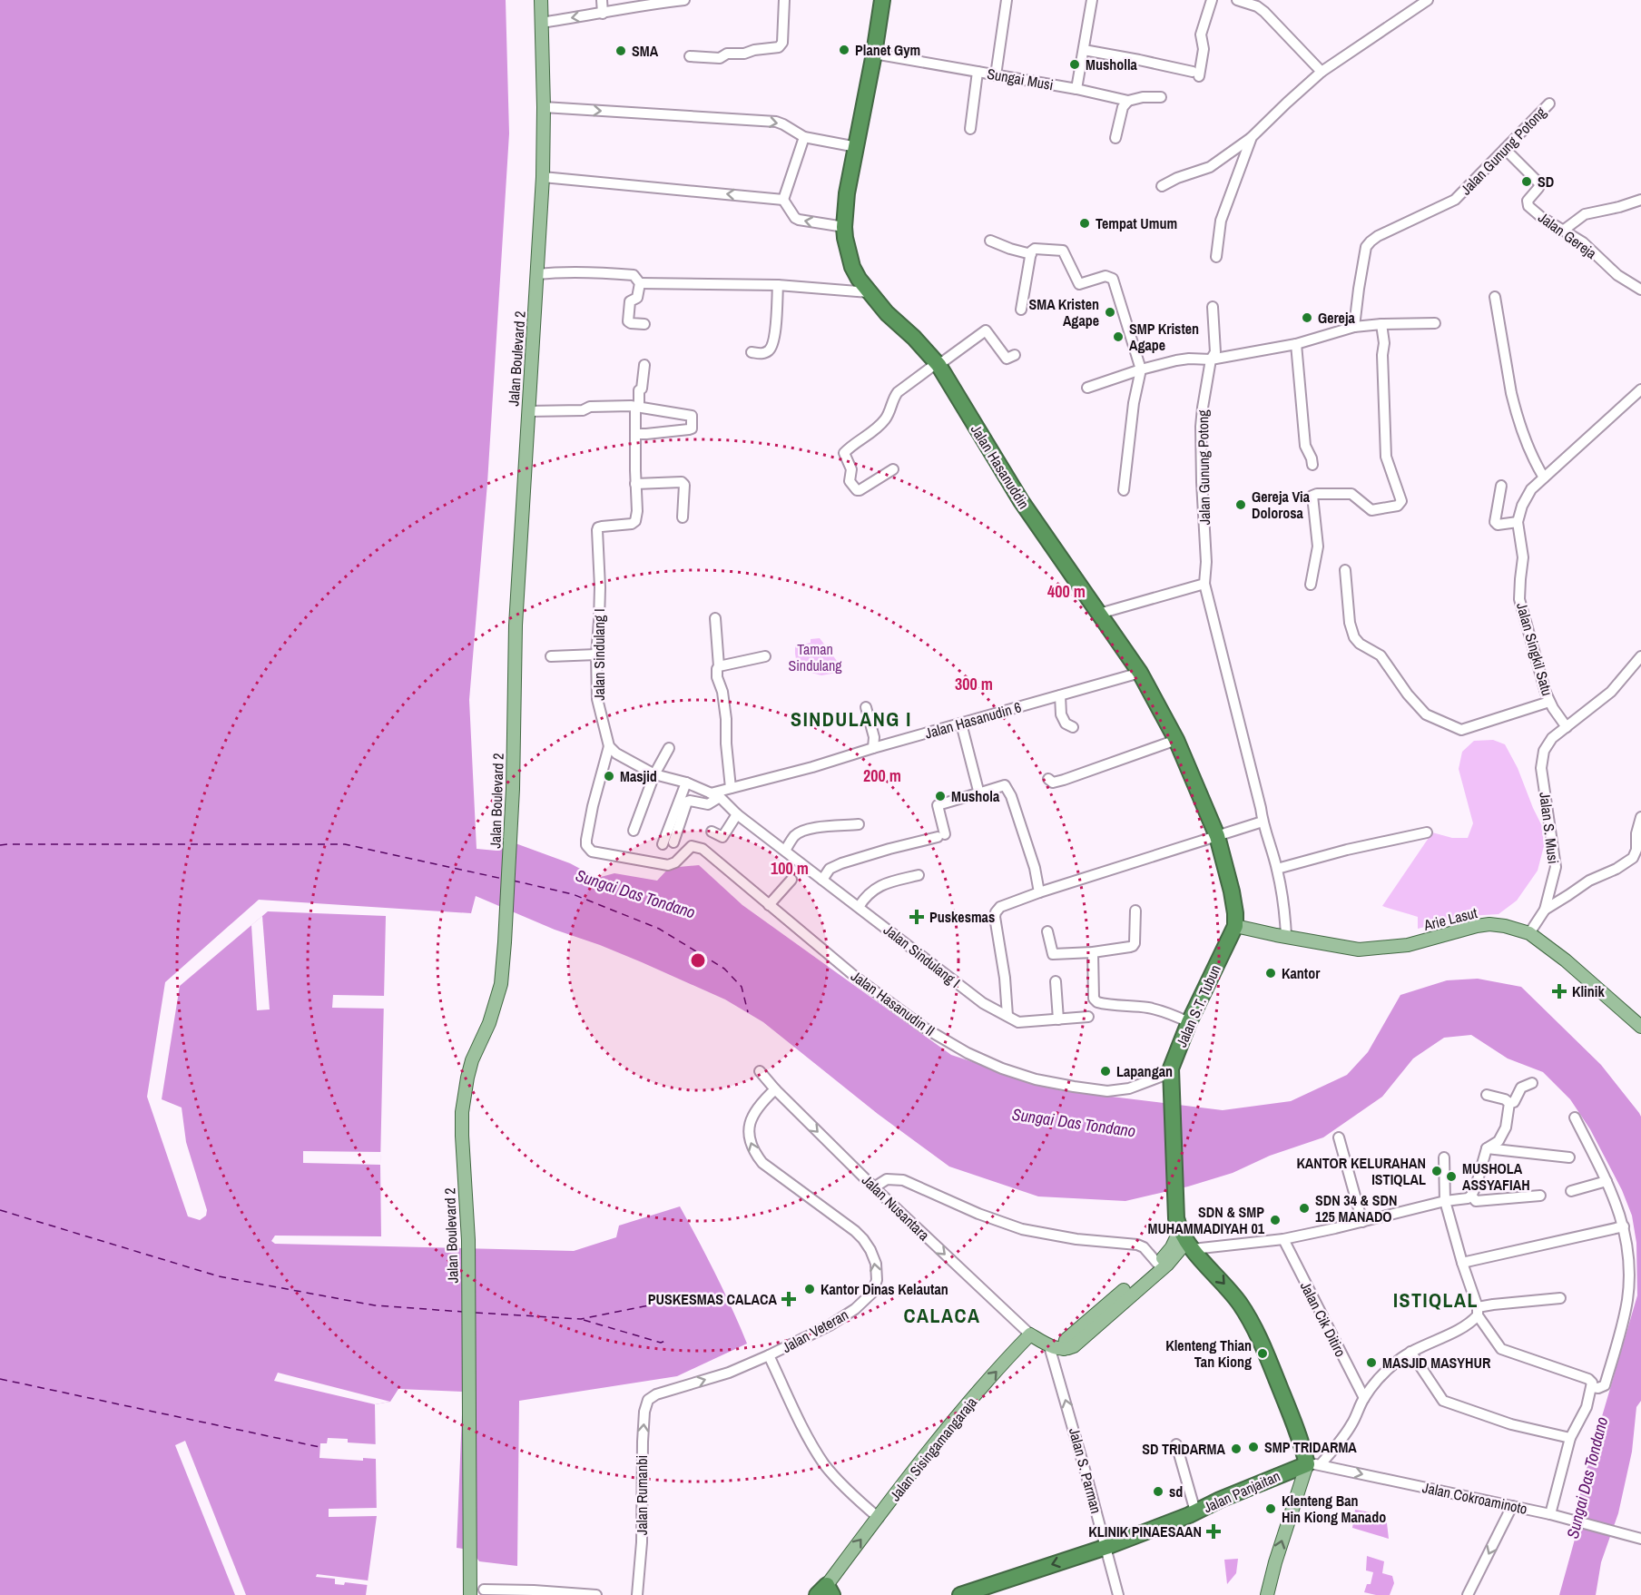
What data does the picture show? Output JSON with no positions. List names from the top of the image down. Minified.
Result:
{"streets":{"highway":["Jalan Hasanuddin","Jalan S.T. Tubun","Jalan Panjaitan"],"main road":["Jalan Boulevard 2","Arie Lasut","Jalan Sisingamangaraja"],"street":["Sungai Musi","Jalan Gunung Potong","Jalan Gereja","Jalan Singkil Satu","Jalan Sindulang I","Jalan Hasanudin 6","Jalan S. Musi","Jalan Hasanudin II","Jalan Nusantara","Jalan Cik Ditiro","Jalan Veteran","Jalan S. Parman","Jalan Rumanbi","Jalan Cokroaminoto"]},"crossings":[["Sungai Musi","Jalan Hasanuddin"],["Jalan Gunung Potong","Jalan Gereja"],["Jalan Gunung Potong","Arie Lasut"],["Jalan Hasanuddin","Jalan Hasanudin 6"],["Jalan Hasanuddin","Arie Lasut"],["Jalan Hasanuddin","Jalan S.T. Tubun"],["Jalan Singkil Satu","Jalan S. Musi"],["Jalan Sindulang I","Jalan Hasanudin 6"],["Jalan Sindulang I","Jalan Hasanudin II"],["Jalan S. Musi","Arie Lasut"],["Arie Lasut","Jalan S.T. Tubun"],["Jalan Hasanudin II","Jalan S.T. Tubun"],["Jalan Nusantara","Jalan Veteran"],["Jalan Nusantara","Jalan Sisingamangaraja"],["Jalan Veteran","Jalan Rumanbi"],["Jalan S. Parman","Jalan Panjaitan"],["Jalan Panjaitan","Jalan Cokroaminoto"]],"one_way":["Jalan Nusantara","Jalan Sisingamangaraja","Jalan S. Parman","Jalan Panjaitan","Jalan Rumanbi"],"districts":["SINDULANG I","ISTIQLAL","CALACA"],"water":["Sungai Das Tondano"],"parks":["Taman Sindulang"],"places":{"other":["Planet Gym","SMA","Musholla","SD","Tempat Umum","SMA Kristen Agape","Gereja","SMP Kristen Agape","Gereja Via Dolorosa","Masjid","Mushola","Kantor","Lapangan","KANTOR KELURAHAN ISTIQLAL","MUSHOLA ASSYAFIAH","SDN 34 & SDN 125 MANADO","SDN & SMP MUHAMMADIYAH 01","Kantor Dinas Kelautan","Klenteng Thian Tan Kiong","MASJID MASYHUR","SMP TRIDARMA","SD TRIDARMA","sd","Klenteng Ban Hin Kiong Manado"],"health":["Puskesmas","Klinik","PUSKESMAS CALACA","KLINIK PINAESAAN"]},"rings":["400 m","300 m","200 m","100 m"]}
